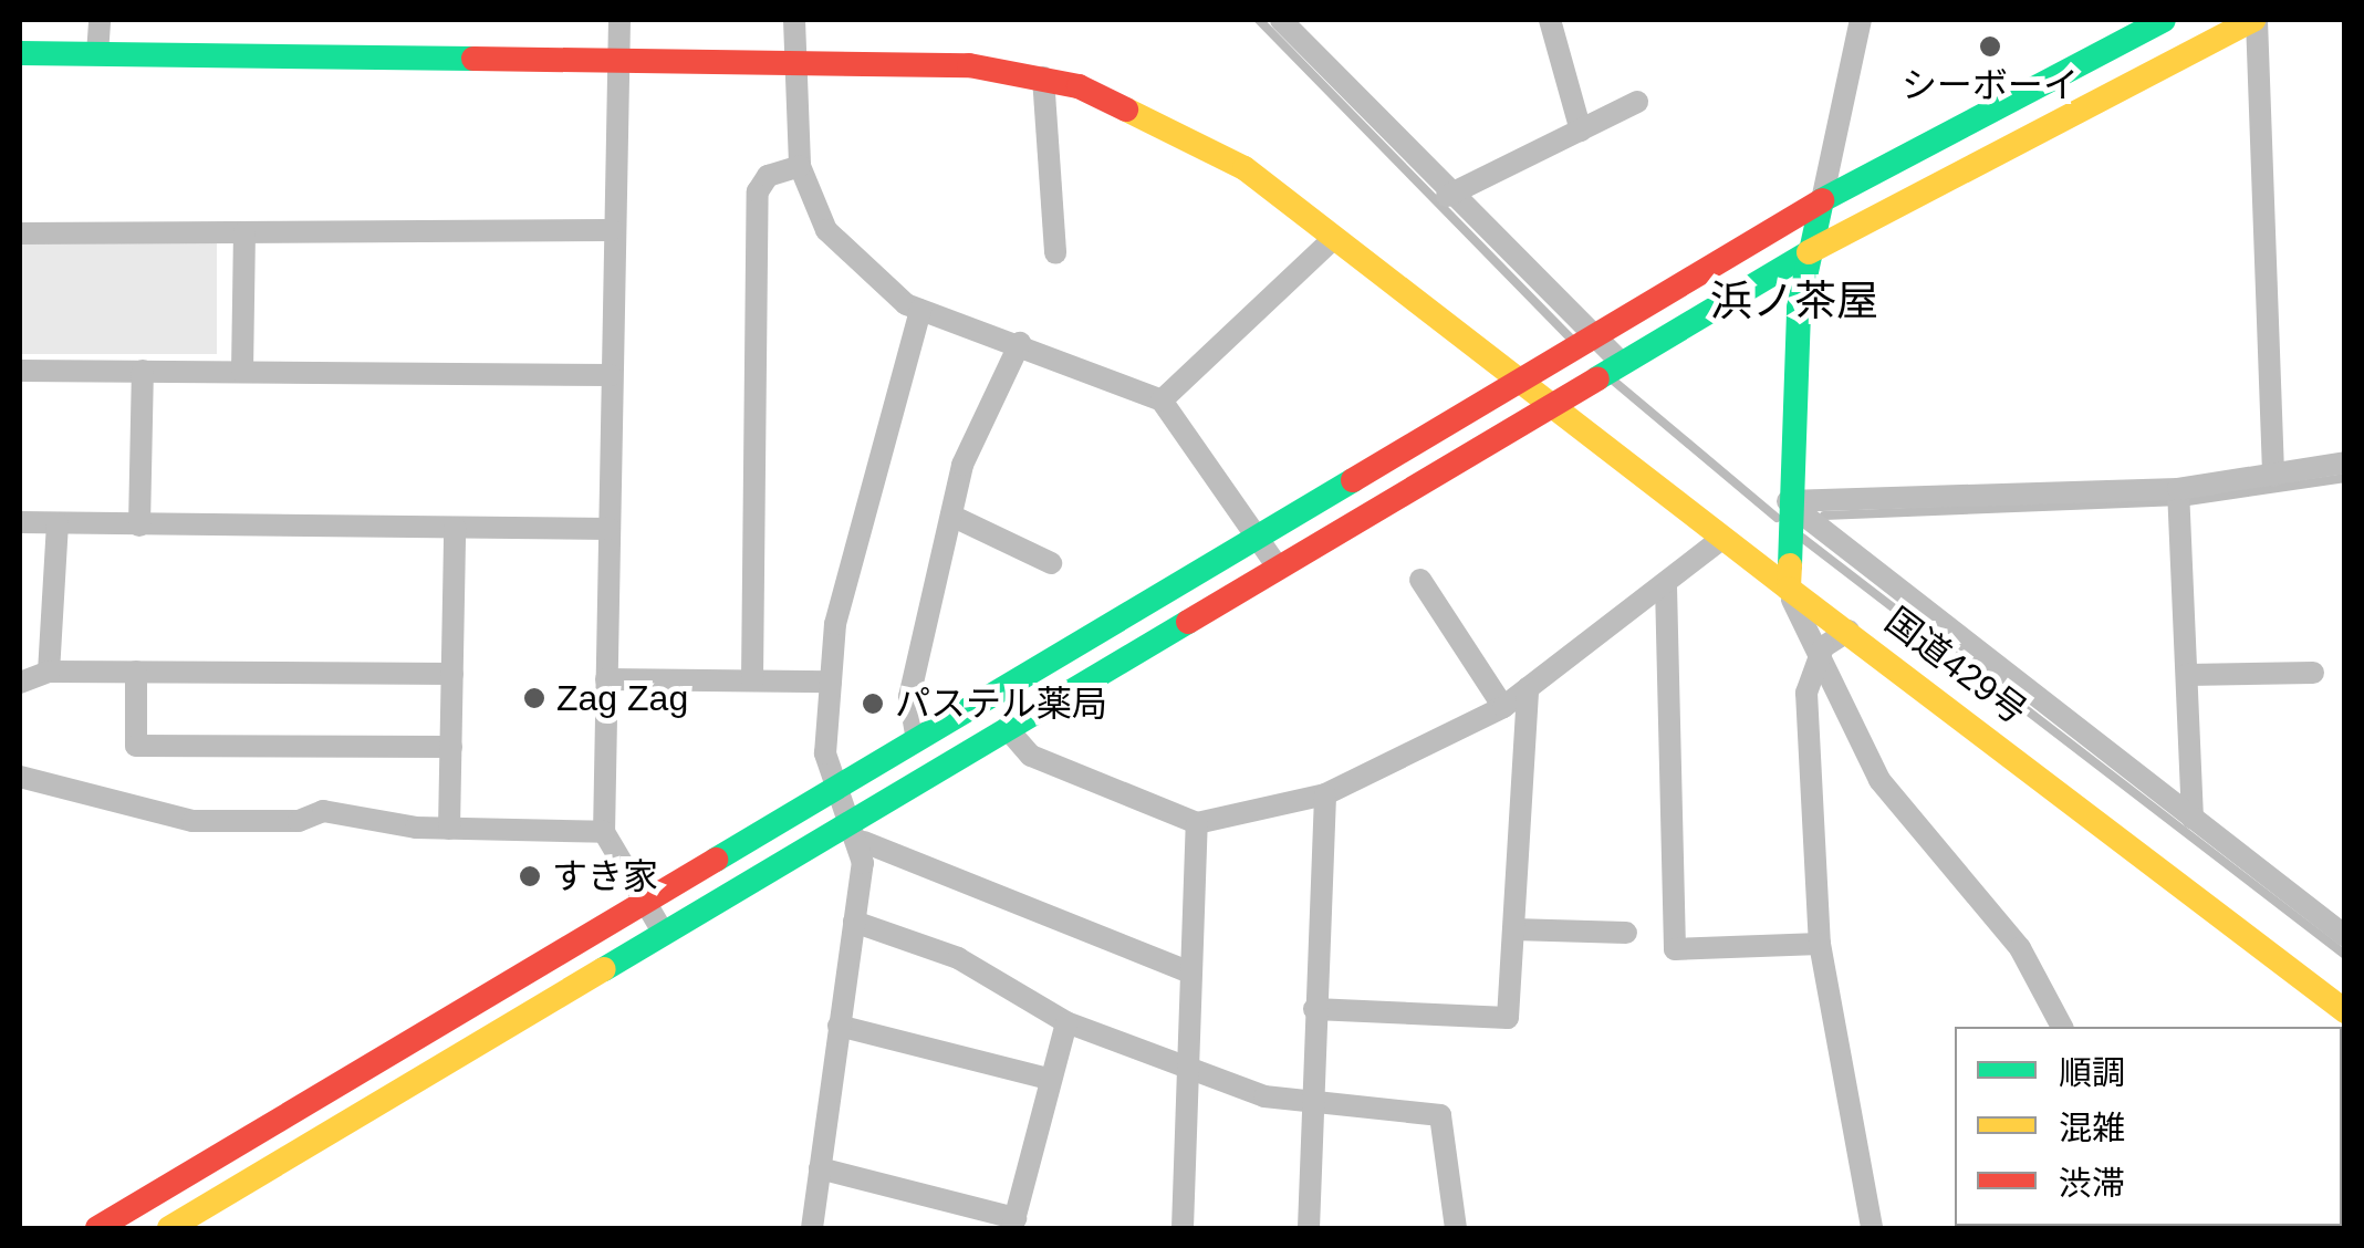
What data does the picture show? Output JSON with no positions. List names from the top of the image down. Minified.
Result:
{"streets":{"main road":["国道429号"]},"districts":["浜ノ茶屋"],"places":["シーボーイ","Zag Zag","パステル薬局","すき家"],"legend":["順調","混雑","渋滞"]}
